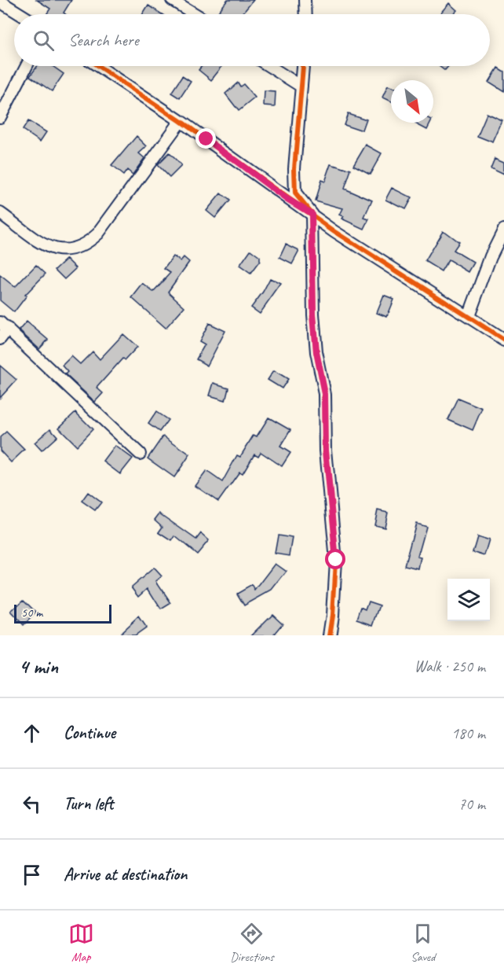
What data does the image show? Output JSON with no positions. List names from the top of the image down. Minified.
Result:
{"scale_bar":"50 m","north":"bottom right","page":{"search":"Search here","scale":"50 m","heading":["4 min","Walk · 250 m"],"list":[["Continue","180 m"],["Turn left","70 m"],"Arrive at destination"],"nav":["Map","Directions","Saved"]}}
